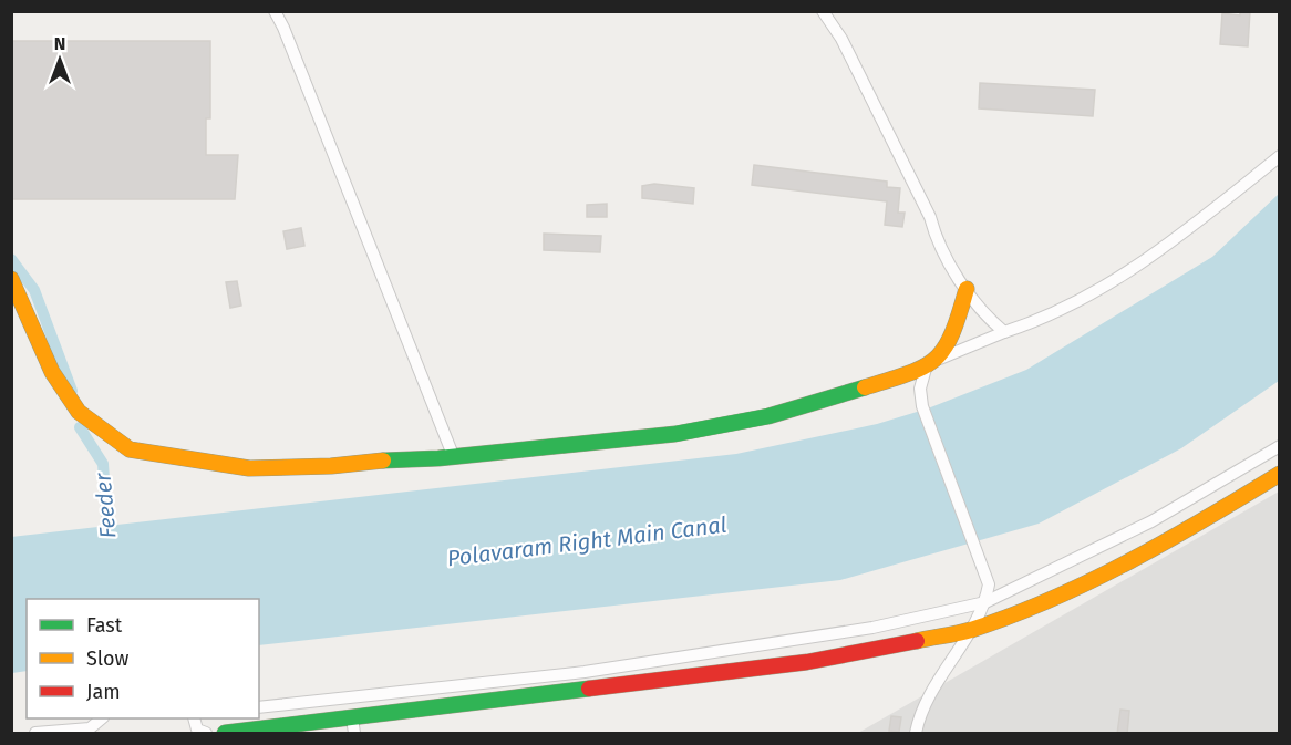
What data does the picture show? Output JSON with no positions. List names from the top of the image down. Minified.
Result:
{"water":["Feeder","Polavaram Right Main Canal"],"legend":["Fast","Slow","Jam"],"north":"top"}
